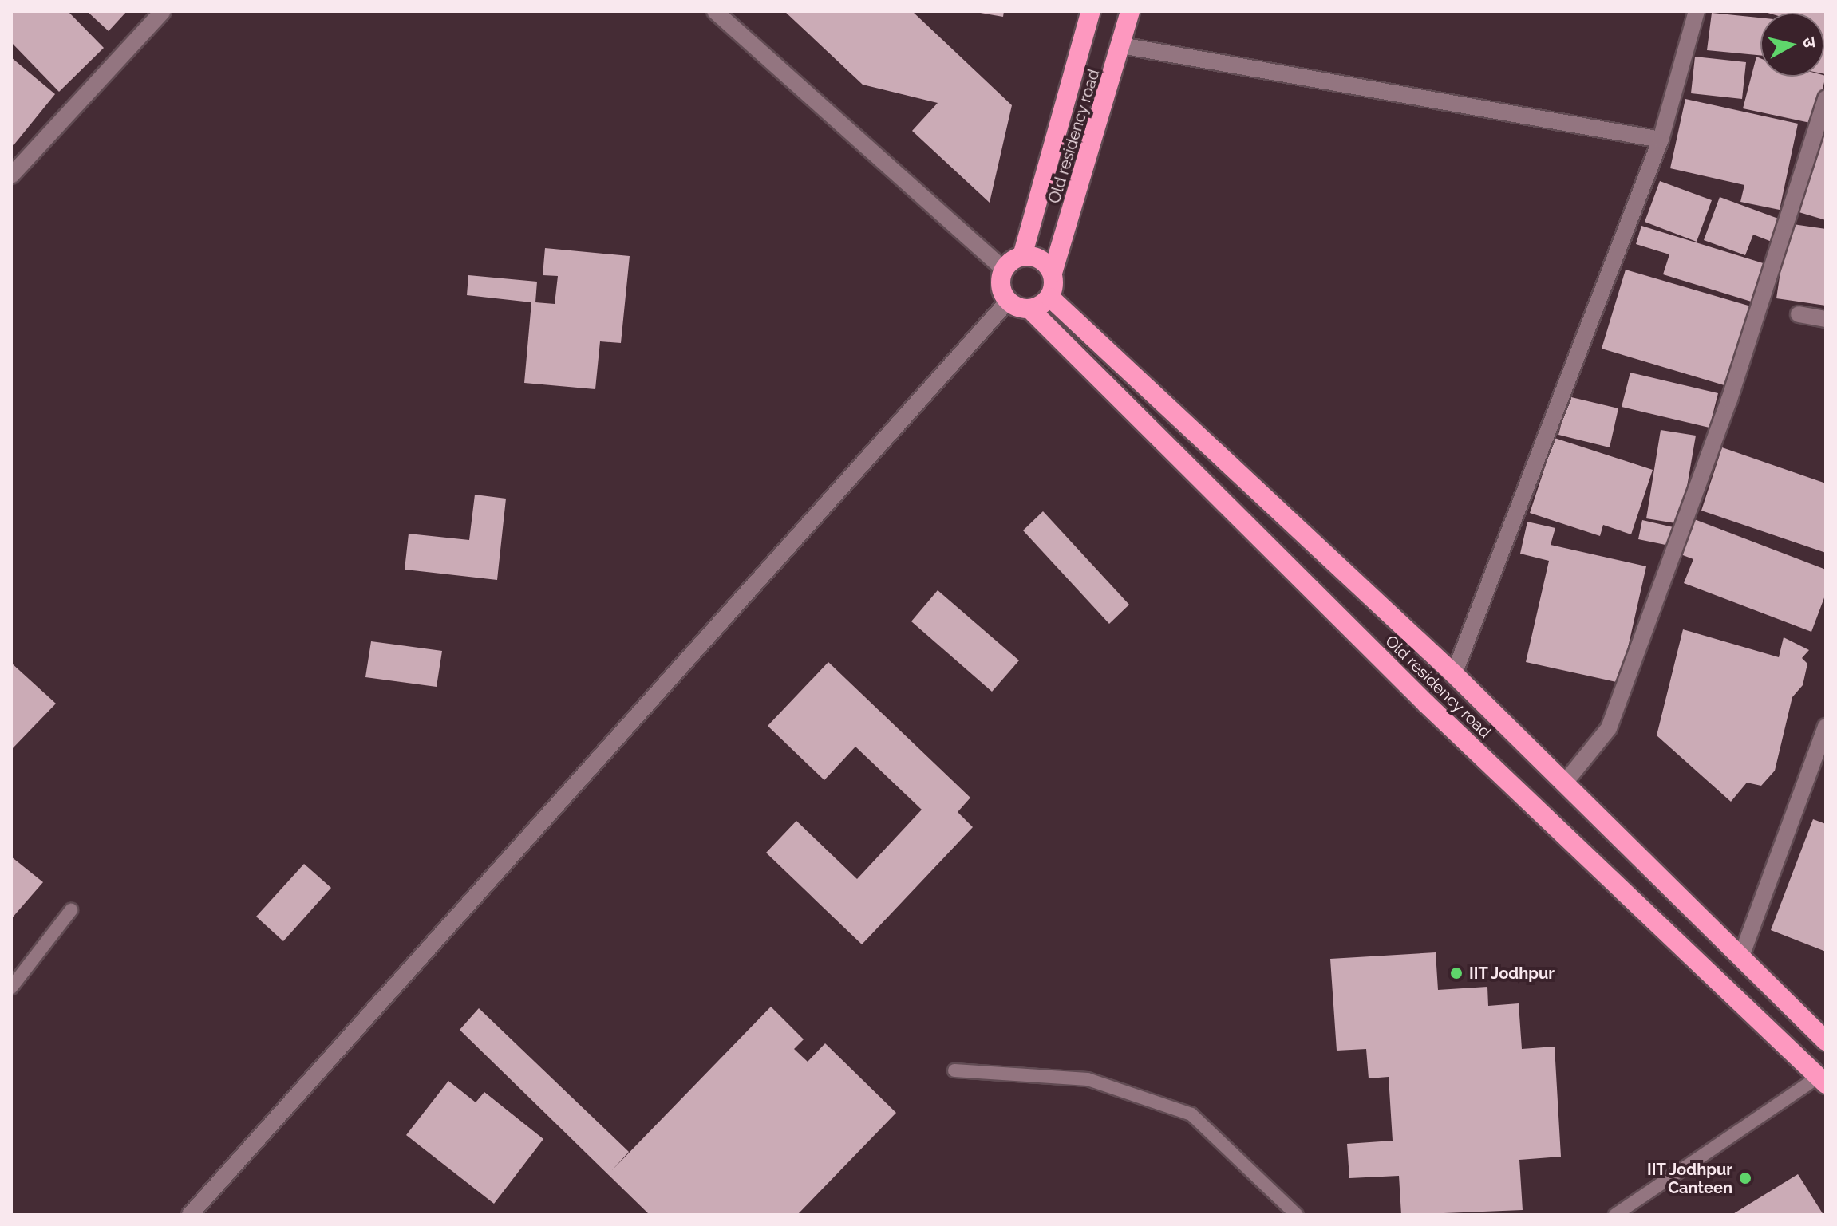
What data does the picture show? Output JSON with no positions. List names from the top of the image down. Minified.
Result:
{"streets":{"highway":["Old residency road"]},"places":["IIT Jodhpur","IIT Jodhpur Canteen"],"north":"right"}
